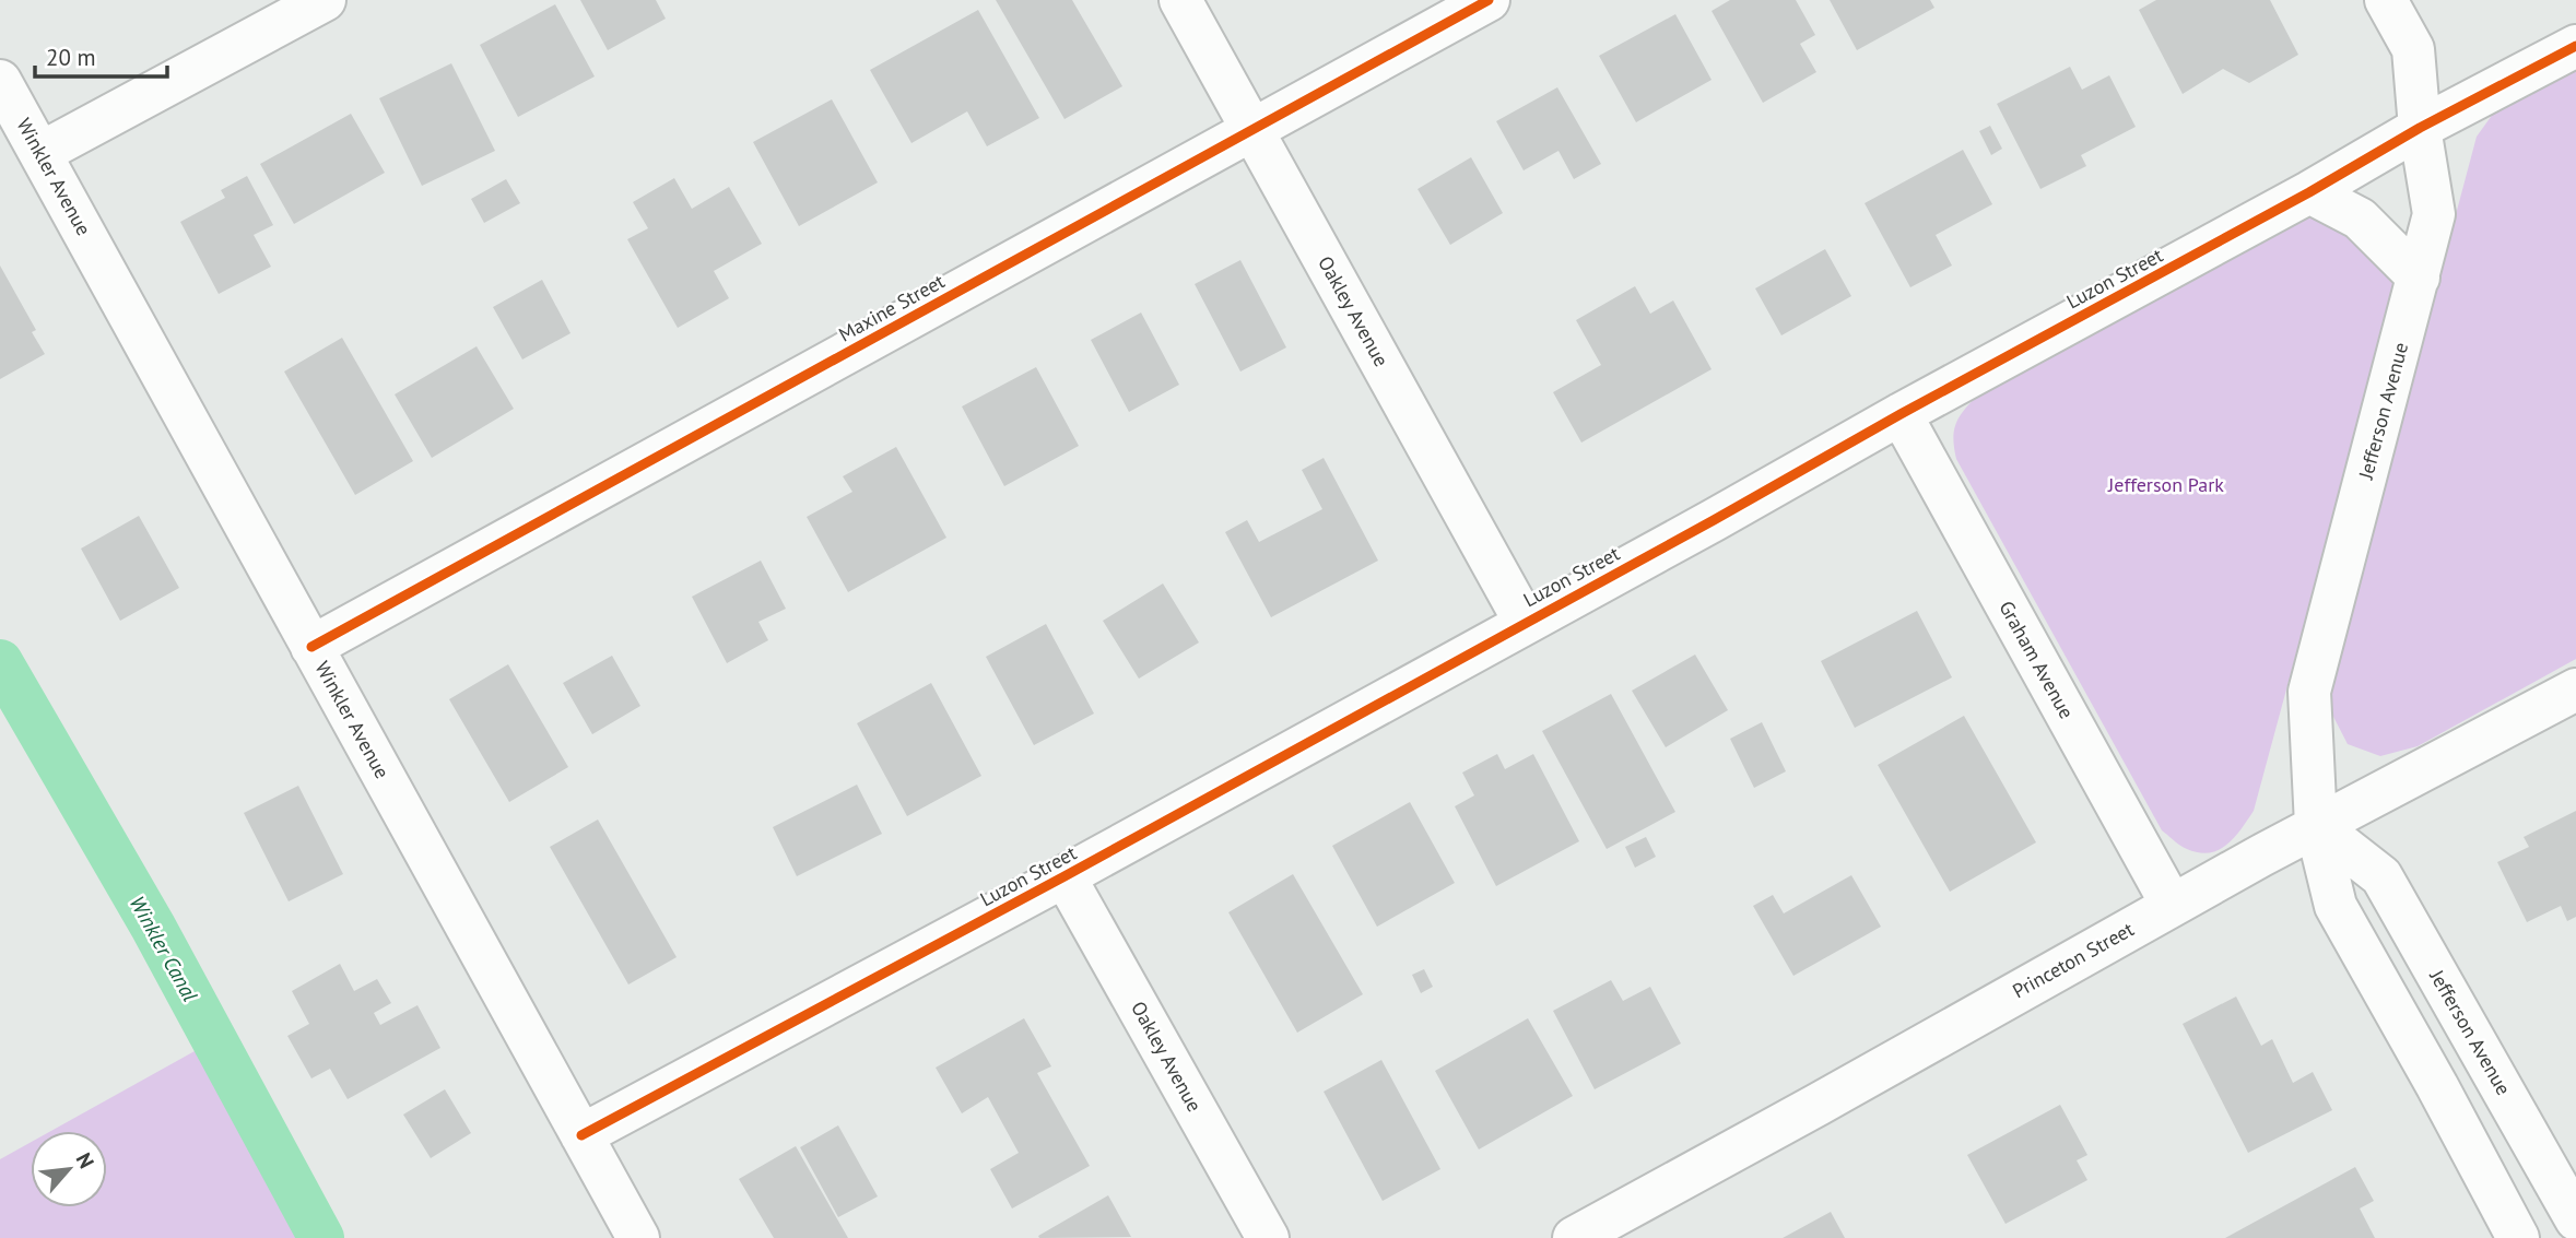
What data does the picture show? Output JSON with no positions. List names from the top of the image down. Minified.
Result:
{"streets":{"street":["Winkler Avenue","Luzon Street","Maxine Street","Oakley Avenue","Jefferson Avenue","Graham Avenue","Princeton Street"]},"crossings":[["Winkler Avenue","Luzon Street"],["Winkler Avenue","Maxine Street"],["Luzon Street","Oakley Avenue"],["Luzon Street","Jefferson Avenue"],["Luzon Street","Graham Avenue"],["Maxine Street","Oakley Avenue"],["Jefferson Avenue","Princeton Street"],["Graham Avenue","Princeton Street"]],"water":["Winkler Canal"],"parks":["Jefferson Park"],"scale_bar":"20 m","north":"top right"}
